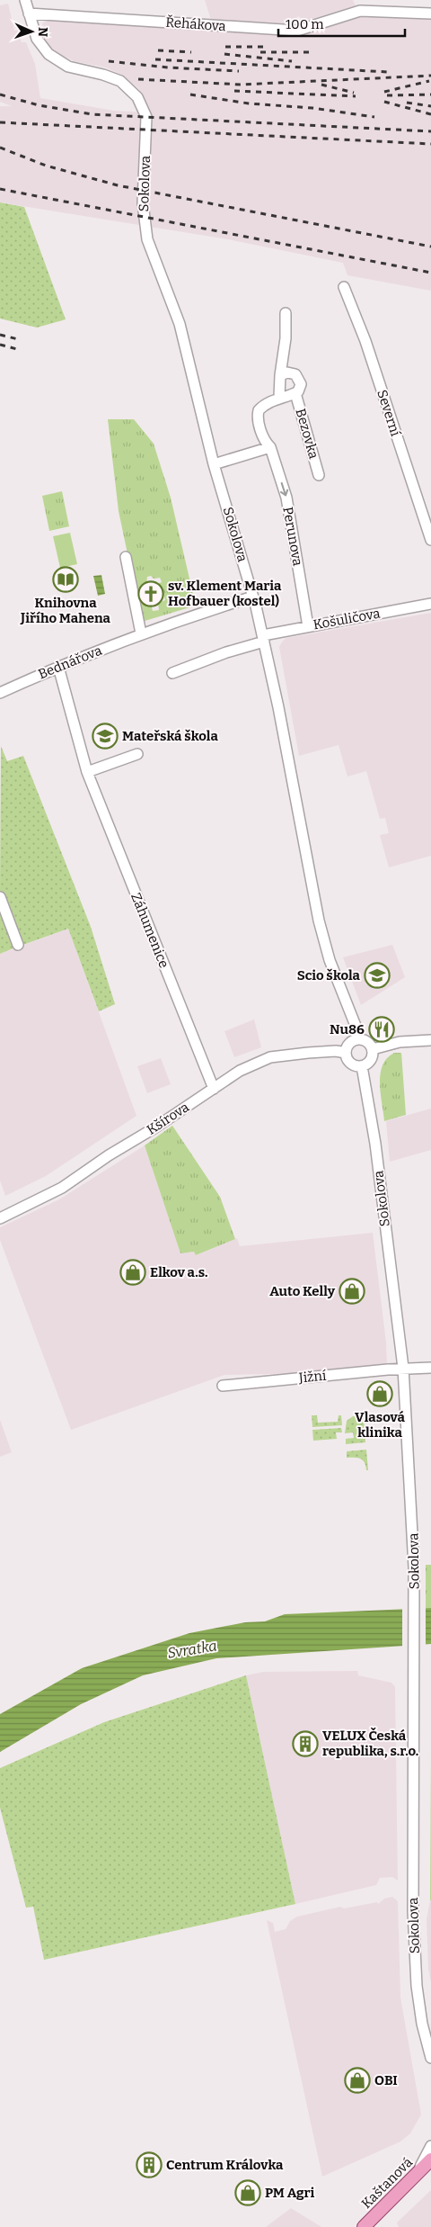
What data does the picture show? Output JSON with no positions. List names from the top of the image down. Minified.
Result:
{"streets":{"main road":["Kaštanová"],"street":["Řehákova","Sokolova","Severní","Bezovka","Perunova","Košuličova","Bednářova","Záhumenice","Kšírova","Jižní"]},"crossings":[["Řehákova","Sokolova"],["Sokolova","Košuličova"],["Sokolova","Bednářova"],["Sokolova","Kšírova"],["Sokolova","Jižní"],["Bezovka","Perunova"],["Perunova","Košuličova"],["Bednářova","Záhumenice"],["Záhumenice","Kšírova"]],"one_way":["Perunova"],"water":["Svratka"],"places":{"library":["Knihovna Jiřího Mahena"],"church":["sv. Klement Maria Hofbauer (kostel)"],"school or university":["Mateřská škola","Scio škola"],"restaurant":["Nu86"],"shop":["Elkov a.s.","Auto Kelly","Vlasová klinika","OBI","PM Agri"],"building":["VELUX Česká republika, s.r.o.","Centrum Královka"]},"scale_bar":"100 m","north":"right"}
